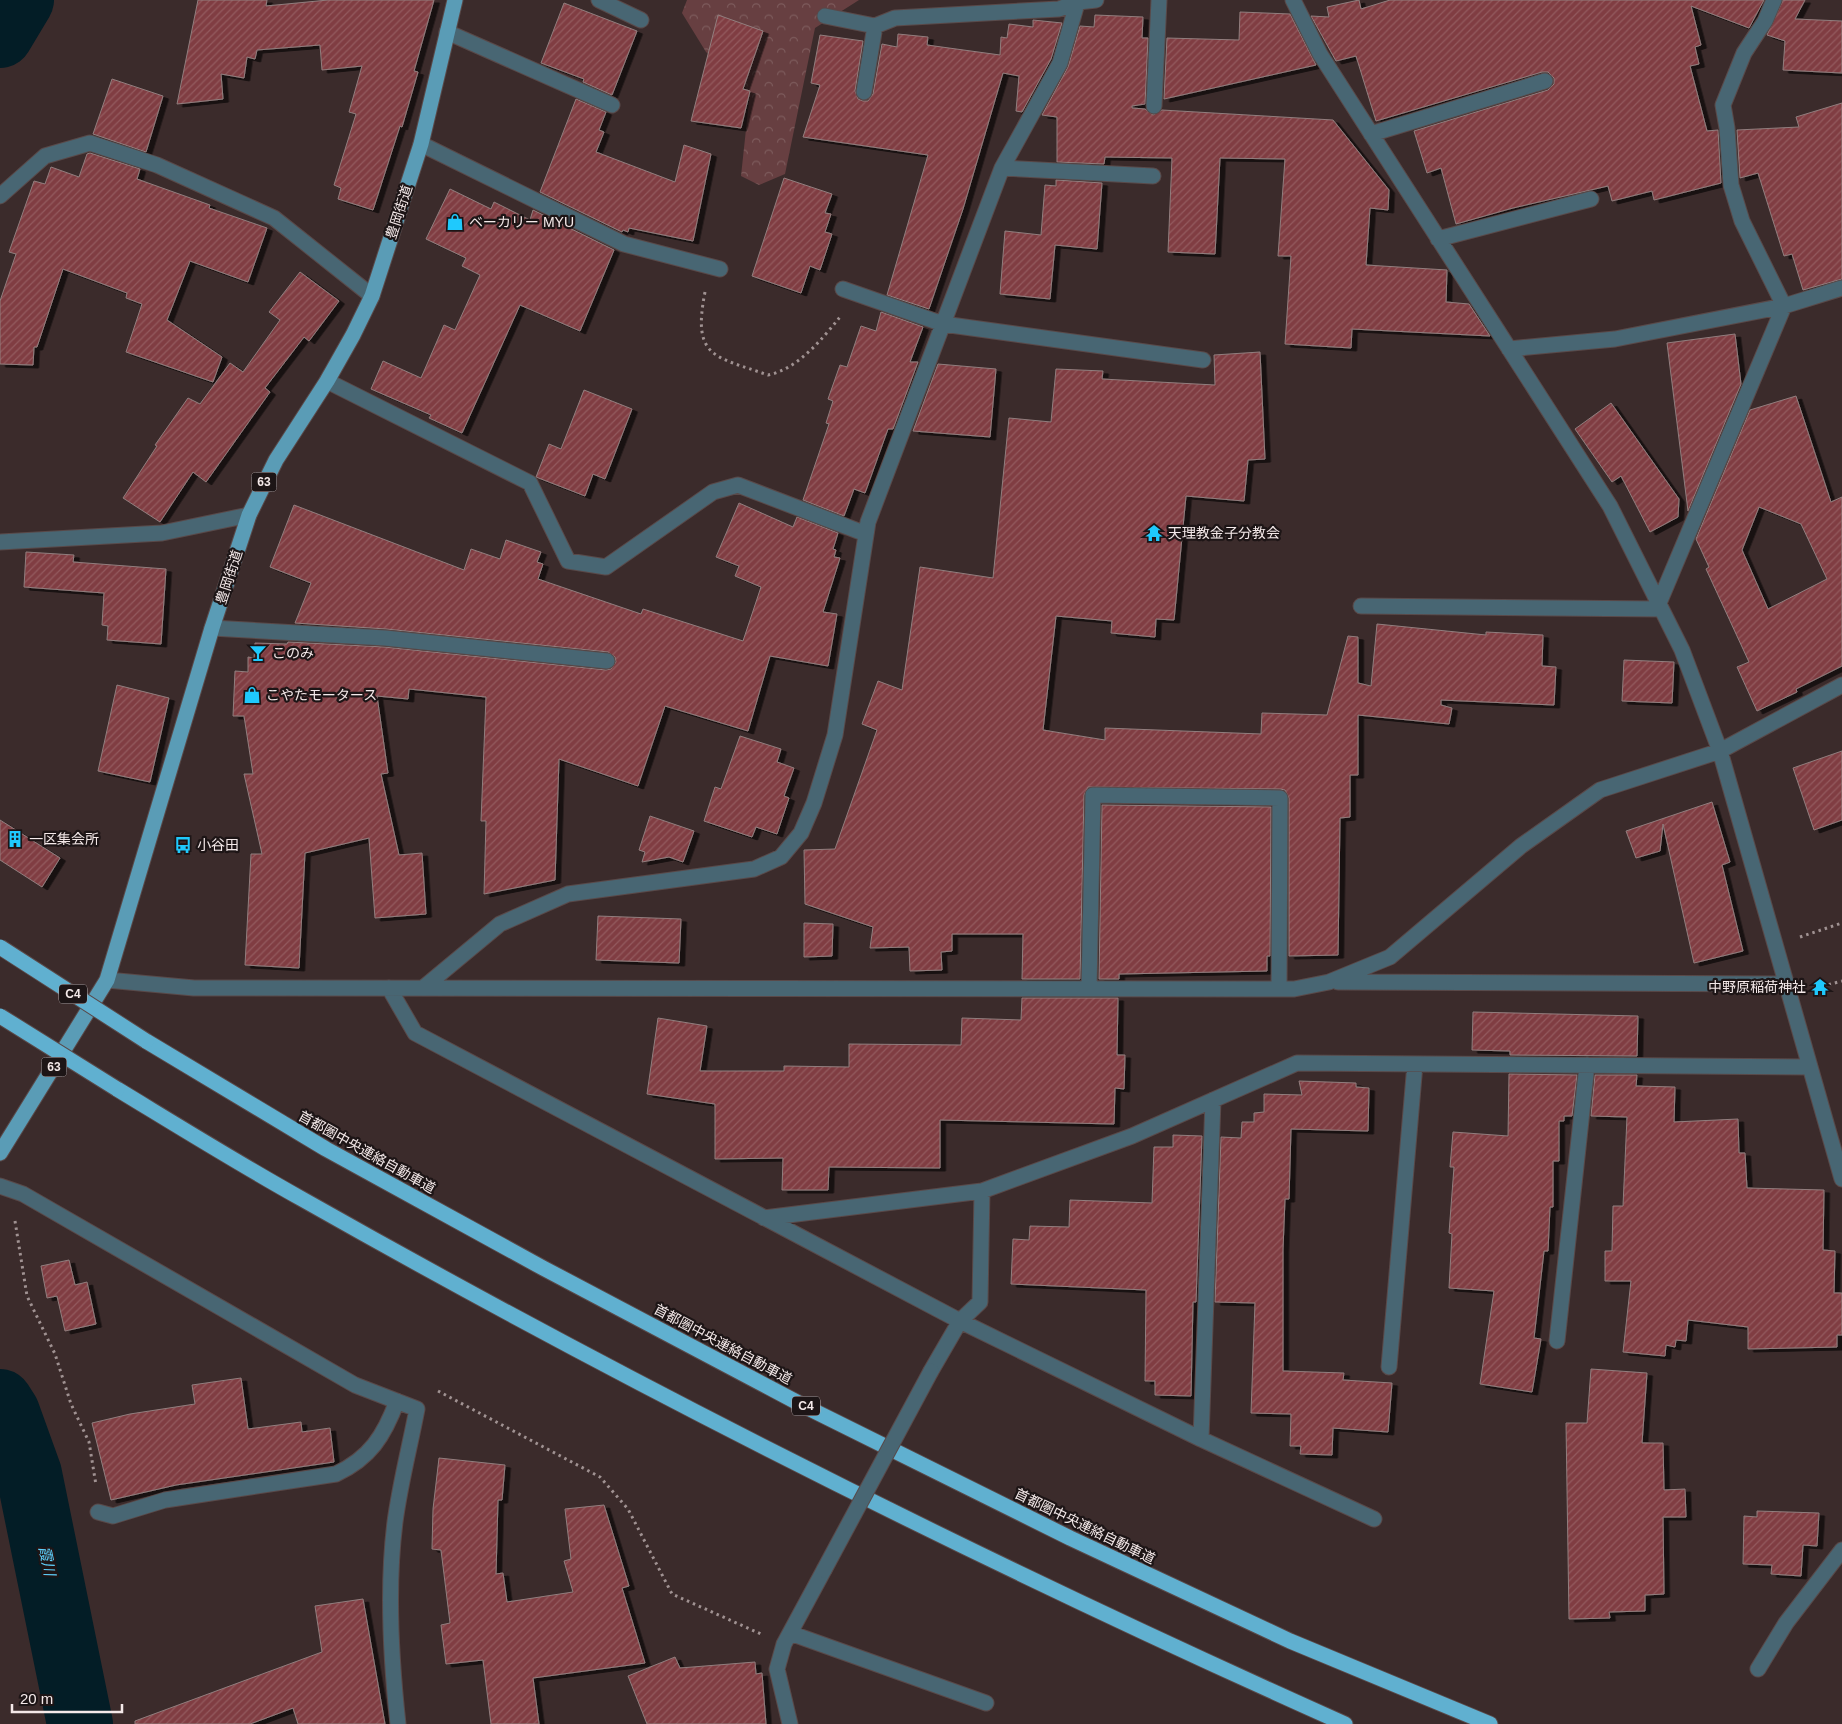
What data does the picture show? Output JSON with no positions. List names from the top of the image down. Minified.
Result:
{"streets":{"highway":["C4","首都圏中央連絡自動車道"],"main road":["豊岡街道","63"]},"water":["霞川"],"places":{"shop":["ベーカリー MYU","こやたモータース"],"temple":["天理教金子分教会","中野原稲荷神社"],"bar":["このみ"],"building":["一区集会所"],"bus stop":["小谷田"]},"scale_bar":"20 m"}
